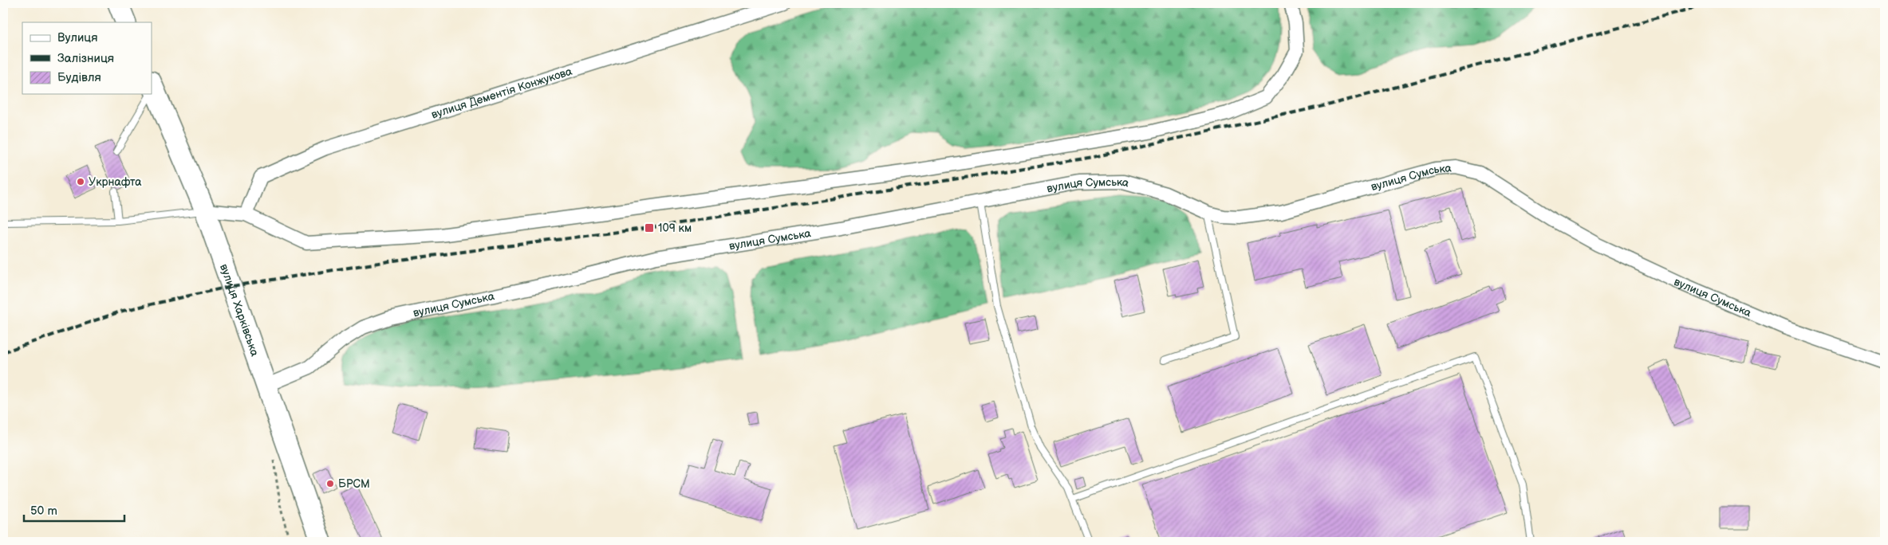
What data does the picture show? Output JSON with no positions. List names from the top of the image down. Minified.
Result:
{"streets":{"main road":["вулиця Харківська"],"street":["вулиця Дементія Конжукова","вулиця Сумська"]},"crossings":[["вулиця Сумська","вулиця Харківська"]],"places":{"other":["Укрнафта","БРСМ"],"transit":["109 км"]},"legend":["Вулиця","Залізниця","Будівля"],"scale_bar":"50 m"}
